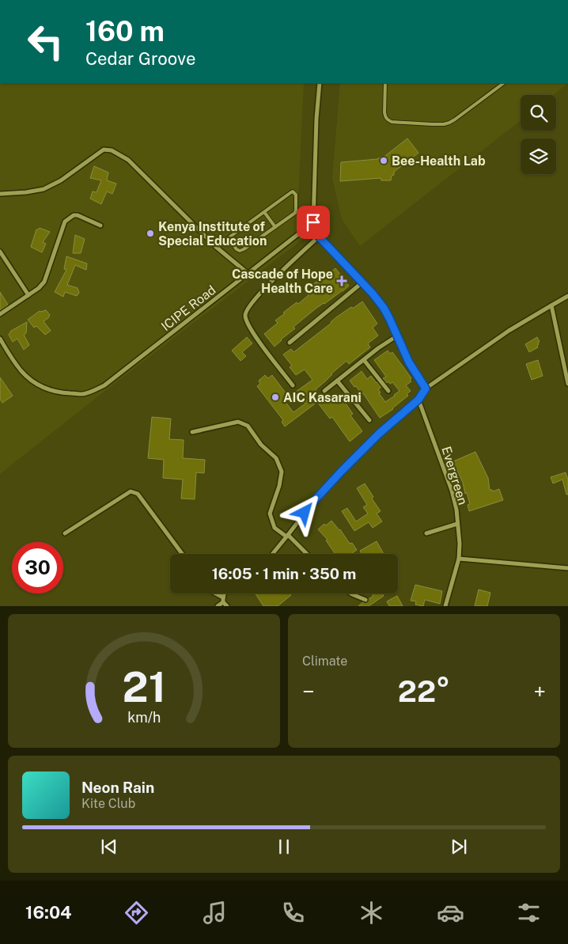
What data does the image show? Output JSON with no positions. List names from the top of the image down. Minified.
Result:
{"streets":{"street":["ICIPE Road","Evergreen"]},"places":{"other":["Bee-Health Lab","Kenya Institute of Special Education","AIC Kasarani"],"health":["Cascade of Hope Health Care"]},"page":{"turn":["160 m","Cedar Groove"],"limit":"30","trip":"16:05 · 1 min · 350 m","tile":"Climate","heat":["−","22°","+"],"song":["Neon Rain","Kite Club"],"tabs":"16:04","gauge":["21","km/h"]}}
